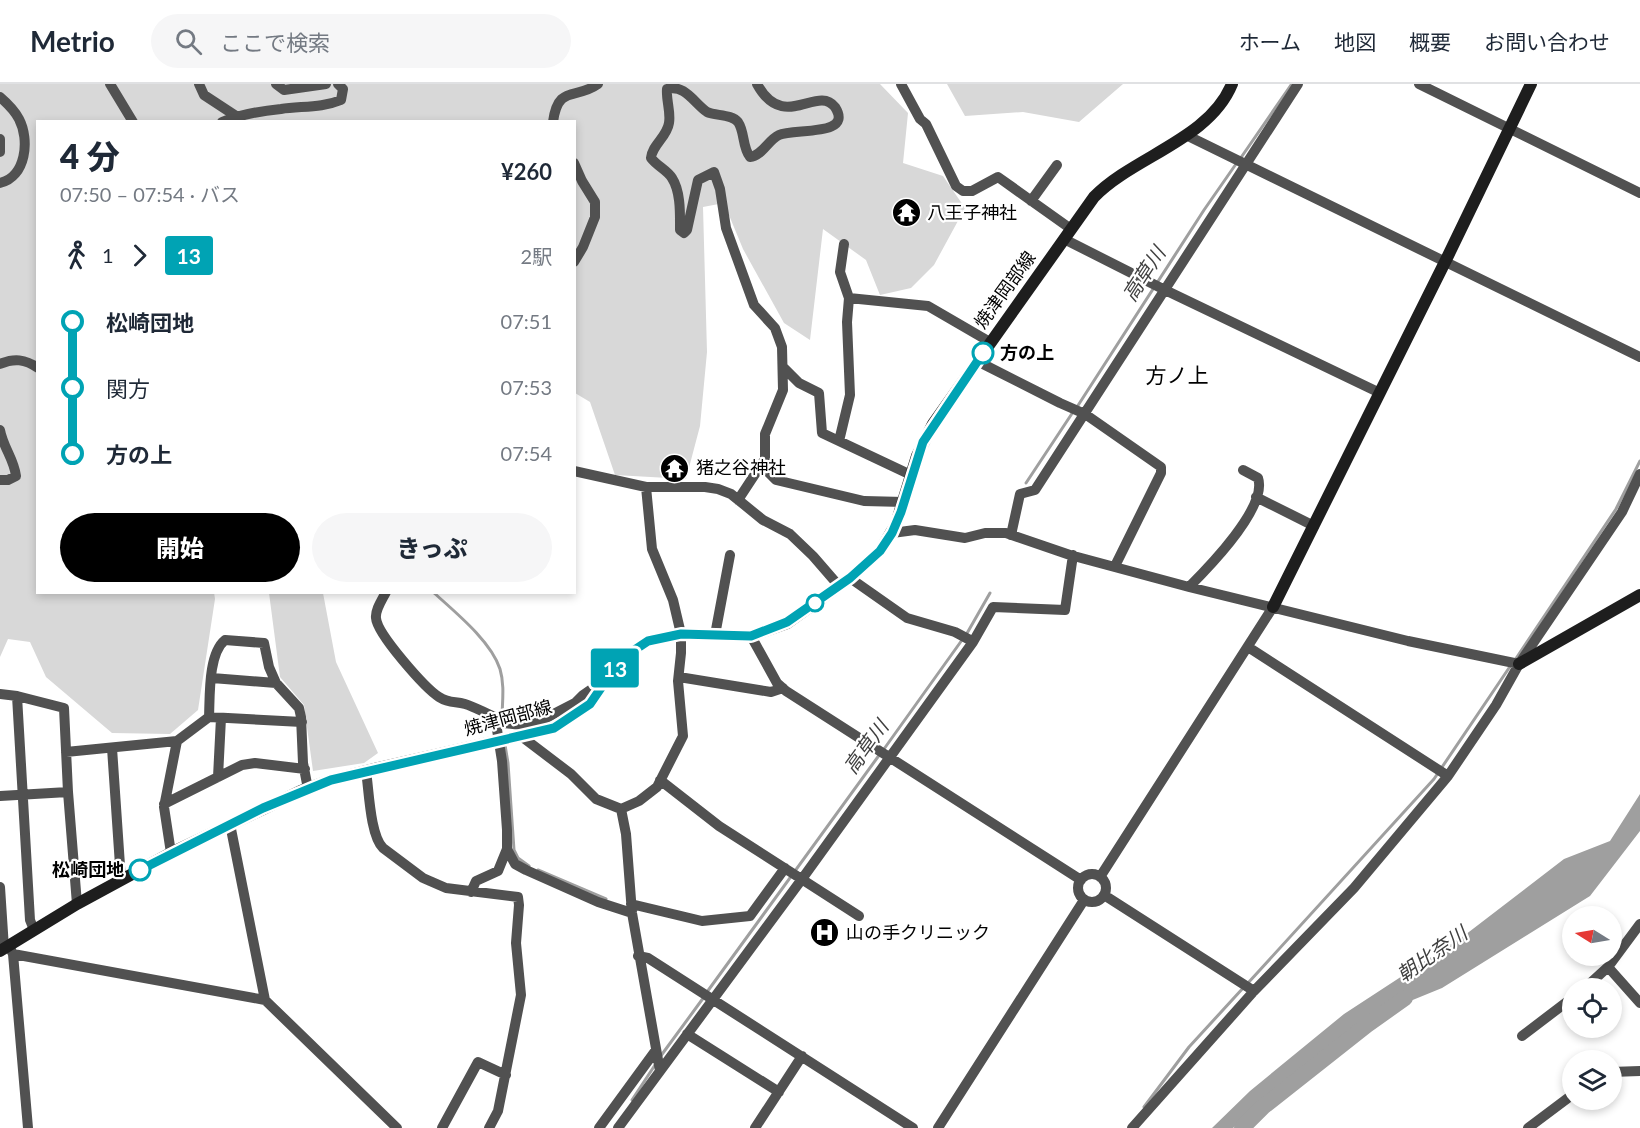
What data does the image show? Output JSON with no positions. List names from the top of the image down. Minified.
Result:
{"streets":{"main road":["焼津岡部線"]},"districts":["方ノ上"],"water":["高草川","朝比奈川"],"places":{"temple":["八王子神社","猪之谷神社"],"other":["方の上","松崎団地"],"hospital":["山の手クリニック"]},"lines":["bus line 13"],"north":"left","page":{"header":"Metrio","search":"ここで検索","nav":["ホーム","地図","概要","お問い合わせ"],"on_map":"13","heading":["4 分","07:50 – 07:54 · バス","¥260"],"legs":["1","13","2駅"],"list":[{"name":"松崎団地","value":"07:51"},{"name":"関方","value":"07:53"},{"name":"方の上","value":"07:54"}],"buttons":["開始","きっぷ"]}}
